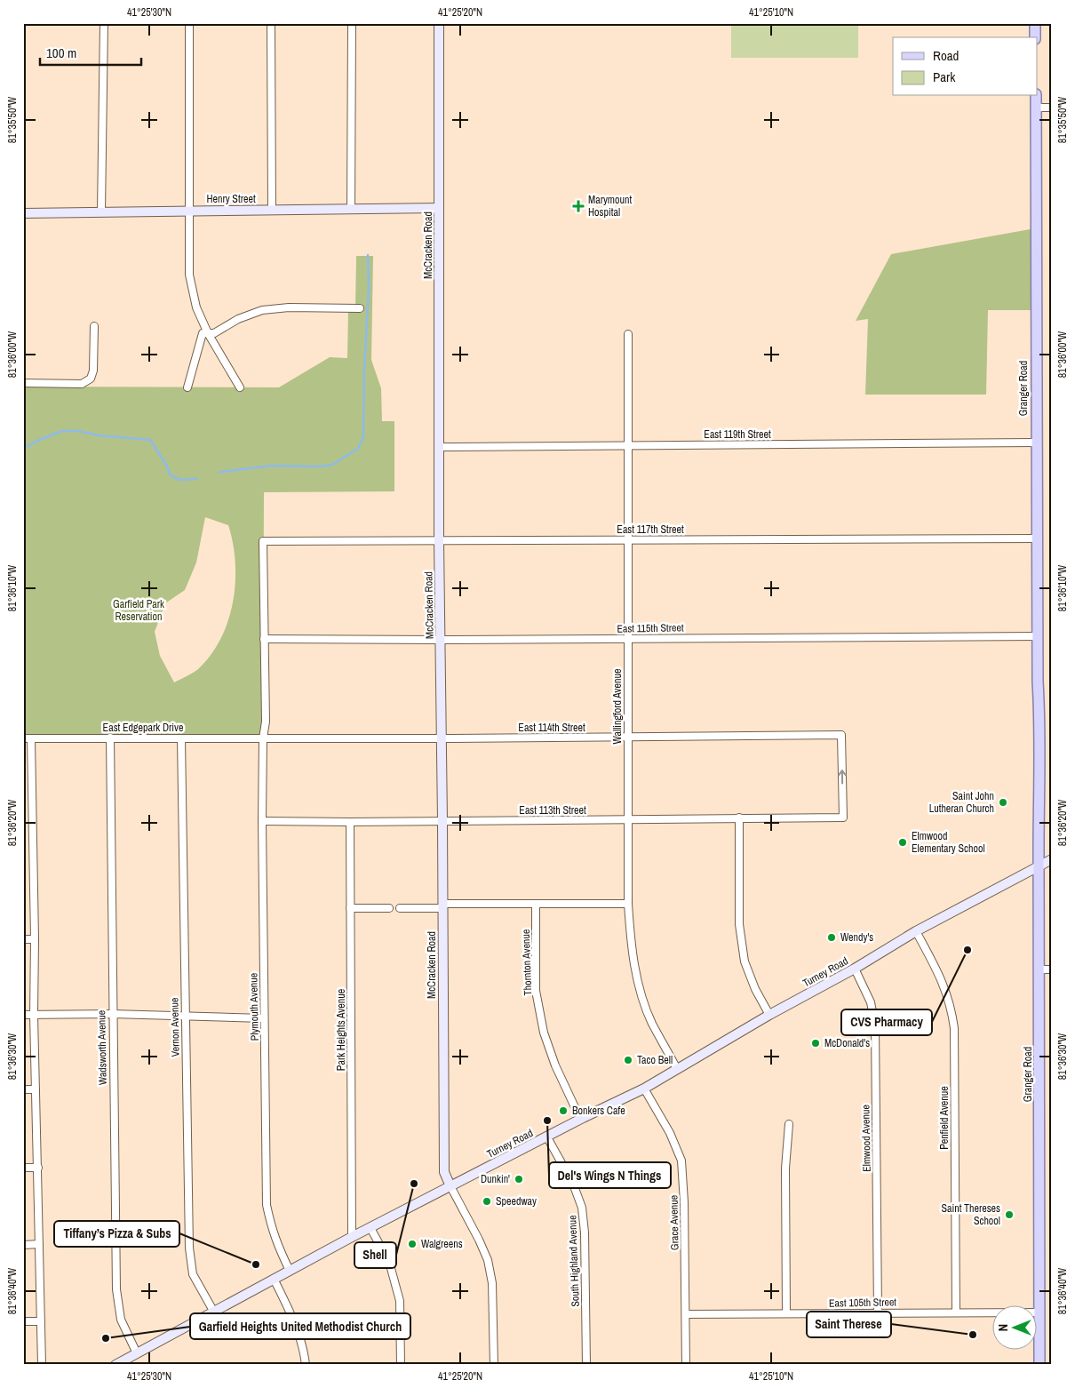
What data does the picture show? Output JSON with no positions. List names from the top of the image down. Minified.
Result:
{"streets":{"main road":["Granger Road"],"street":["Henry Street","McCracken Road","East 119th Street","East 117th Street","East 115th Street","Wallingford Avenue","East Edgepark Drive","East 114th Street","East 113th Street","Thornton Avenue","Turney Road","Plymouth Avenue","Vernon Avenue","Park Heights Avenue","Wadsworth Avenue","Penfield Avenue","Elmwood Avenue","Grace Avenue","South Highland Avenue","East 105th Street"]},"crossings":[["Henry Street","McCracken Road"],["McCracken Road","East 119th Street"],["McCracken Road","East 117th Street"],["McCracken Road","East 115th Street"],["McCracken Road","East 114th Street"],["McCracken Road","East 113th Street"],["McCracken Road","Turney Road"],["Granger Road","East 119th Street"],["Granger Road","East 117th Street"],["Granger Road","East 115th Street"],["Granger Road","Turney Road"],["Granger Road","East 105th Street"],["East 119th Street","Wallingford Avenue"],["East 117th Street","Wallingford Avenue"],["East 117th Street","Plymouth Avenue"],["East 115th Street","Wallingford Avenue"],["East 115th Street","Plymouth Avenue"],["Wallingford Avenue","East 114th Street"],["Wallingford Avenue","East 113th Street"],["Wallingford Avenue","Turney Road"],["East Edgepark Drive","East 114th Street"],["East Edgepark Drive","Plymouth Avenue"],["East Edgepark Drive","Vernon Avenue"],["East Edgepark Drive","Wadsworth Avenue"],["East 114th Street","East 113th Street"],["East 114th Street","Plymouth Avenue"],["East 113th Street","Plymouth Avenue"],["East 113th Street","Park Heights Avenue"],["Thornton Avenue","Turney Road"],["Turney Road","Plymouth Avenue"],["Turney Road","Vernon Avenue"],["Turney Road","Park Heights Avenue"],["Turney Road","Wadsworth Avenue"],["Turney Road","Penfield Avenue"],["Turney Road","Elmwood Avenue"],["Turney Road","Grace Avenue"],["Turney Road","South Highland Avenue"],["Penfield Avenue","East 105th Street"],["Elmwood Avenue","East 105th Street"],["Grace Avenue","East 105th Street"]],"parks":["Garfield Park Reservation"],"places":{"health":["Marymount Hospital"],"other":["Saint John Lutheran Church","Elmwood Elementary School","Wendy's","CVS Pharmacy","McDonald's","Taco Bell","Bonkers Cafe","Del's Wings N Things","Dunkin'","Shell","Speedway","Saint Thereses School","Walgreens","Tiffany’s Pizza & Subs","Saint Therese","Garfield Heights United Methodist Church"]},"legend":["Road","Park"],"scale_bar":"100 m","north":"left","coordinates":["41°25'30\"N","41°25'20\"N","41°25'10\"N","81°35'50\"W","81°36'00\"W","81°36'10\"W","81°36'20\"W","81°36'30\"W","81°36'40\"W"]}
